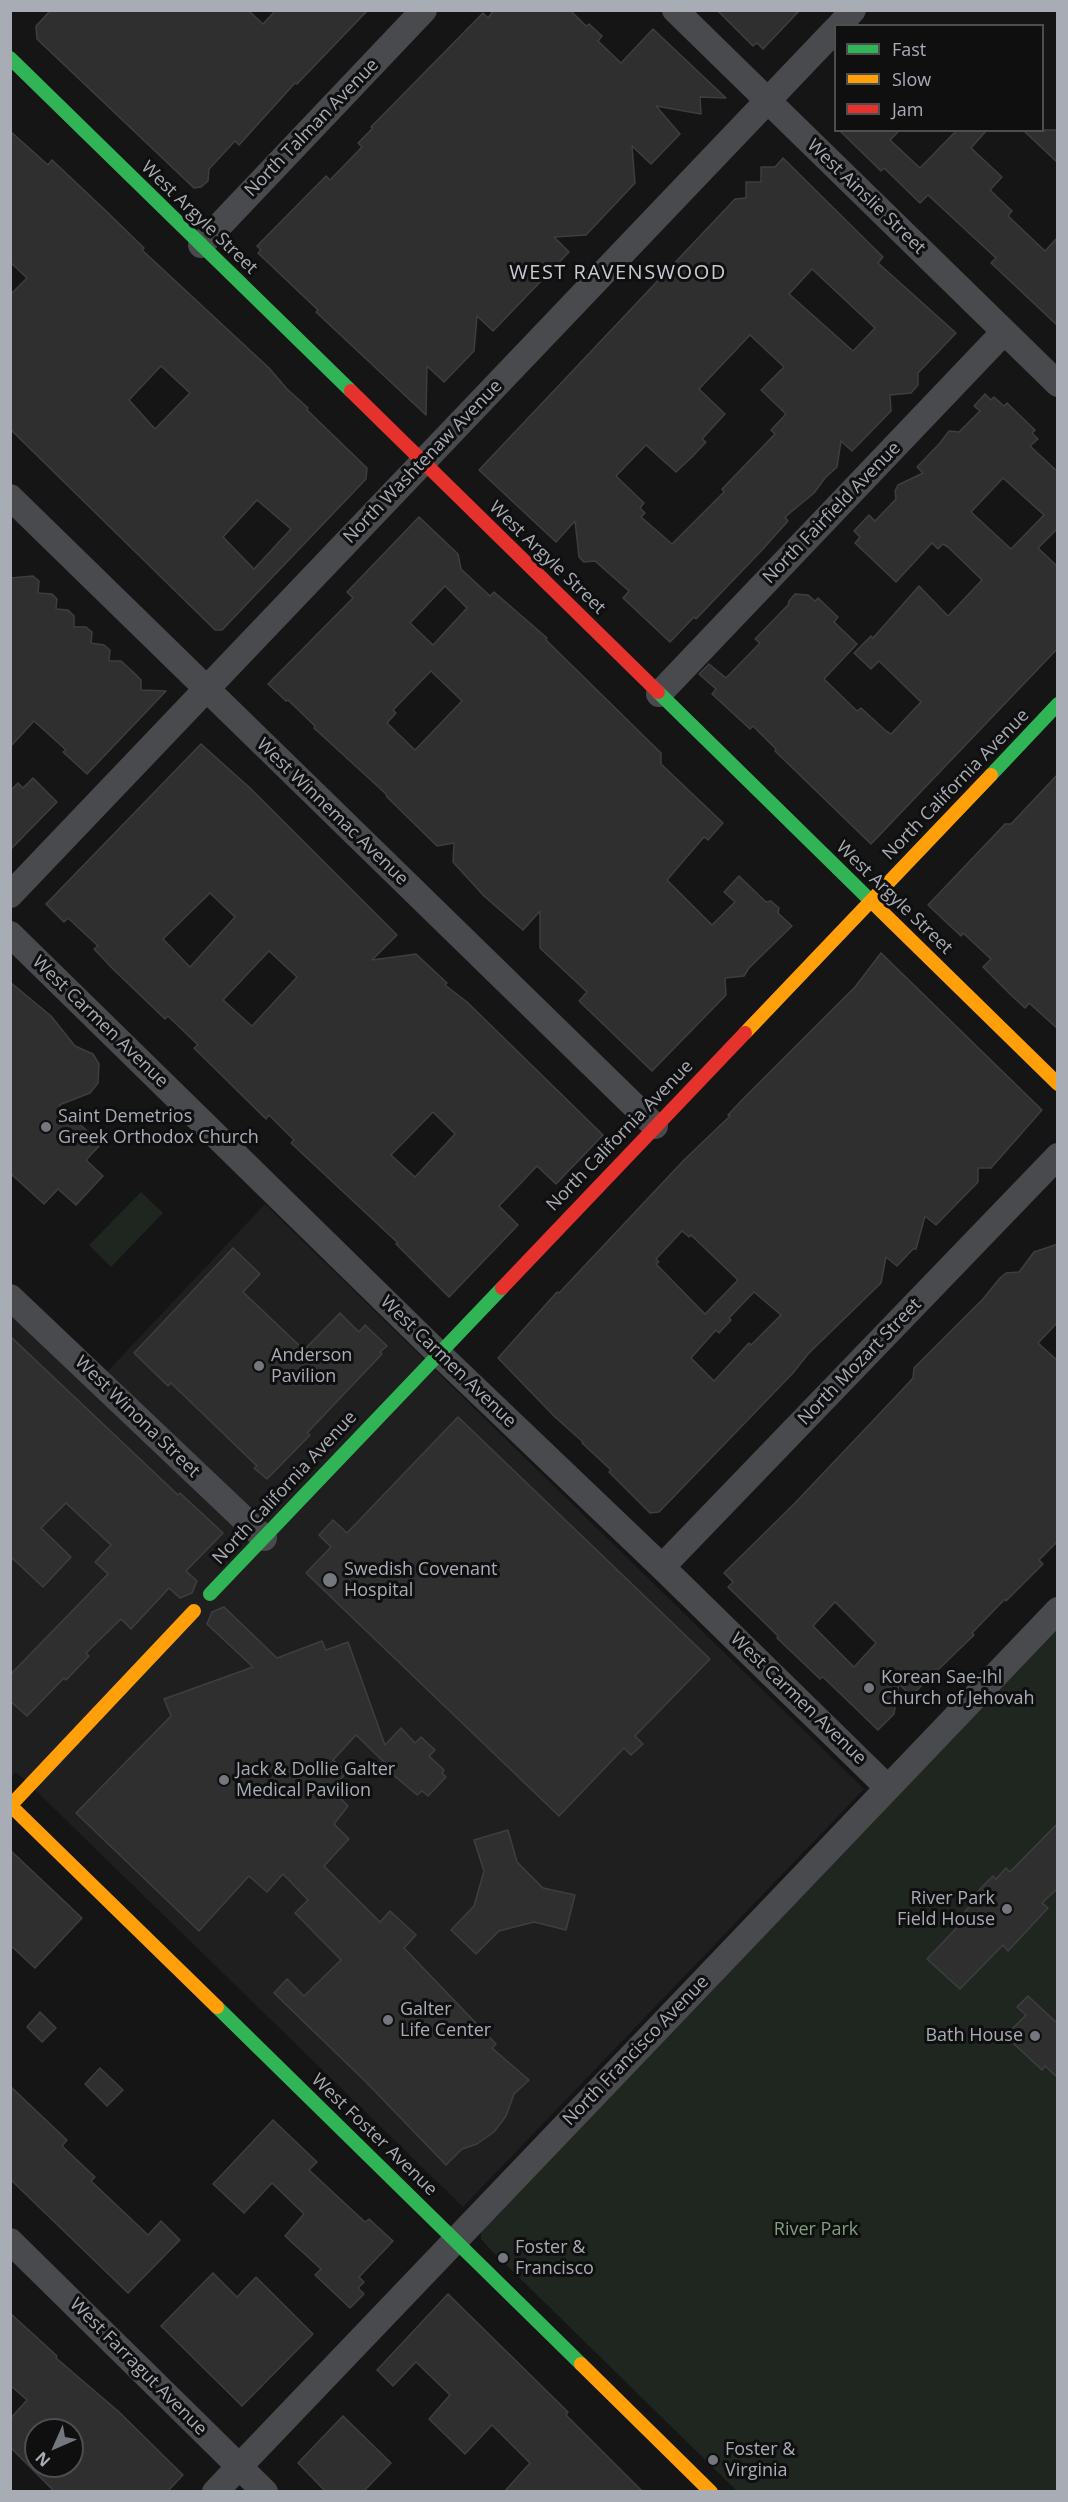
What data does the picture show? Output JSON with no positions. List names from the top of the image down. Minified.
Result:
{"streets":{"main road":["West Argyle Street","North California Avenue","West Foster Avenue"],"street":["North Talman Avenue","West Ainslie Street","North Washtenaw Avenue","North Fairfield Avenue","West Winnemac Avenue","West Carmen Avenue","North Mozart Street","West Winona Street","North Francisco Avenue","West Farragut Avenue"]},"crossings":[["North Talman Avenue","West Argyle Street"],["West Ainslie Street","North Washtenaw Avenue"],["West Ainslie Street","North Fairfield Avenue"],["West Argyle Street","North Washtenaw Avenue"],["West Argyle Street","North Fairfield Avenue"],["West Argyle Street","North California Avenue"],["North Washtenaw Avenue","West Winnemac Avenue"],["North California Avenue","West Winnemac Avenue"],["North California Avenue","West Carmen Avenue"],["North California Avenue","West Winona Street"],["West Carmen Avenue","North Mozart Street"],["West Carmen Avenue","North Francisco Avenue"],["North Francisco Avenue","West Foster Avenue"],["North Francisco Avenue","West Farragut Avenue"]],"districts":["WEST RAVENSWOOD"],"parks":["River Park"],"places":["Saint Demetrios Greek Orthodox Church","Anderson Pavilion","Swedish Covenant Hospital","Korean Sae-Ihl Church of Jehovah","Jack & Dollie Galter Medical Pavilion","River Park Field House","Galter Life Center","Bath House","Foster & Francisco","Foster & Virginia"],"legend":["Fast","Slow","Jam"],"north":"bottom left"}
